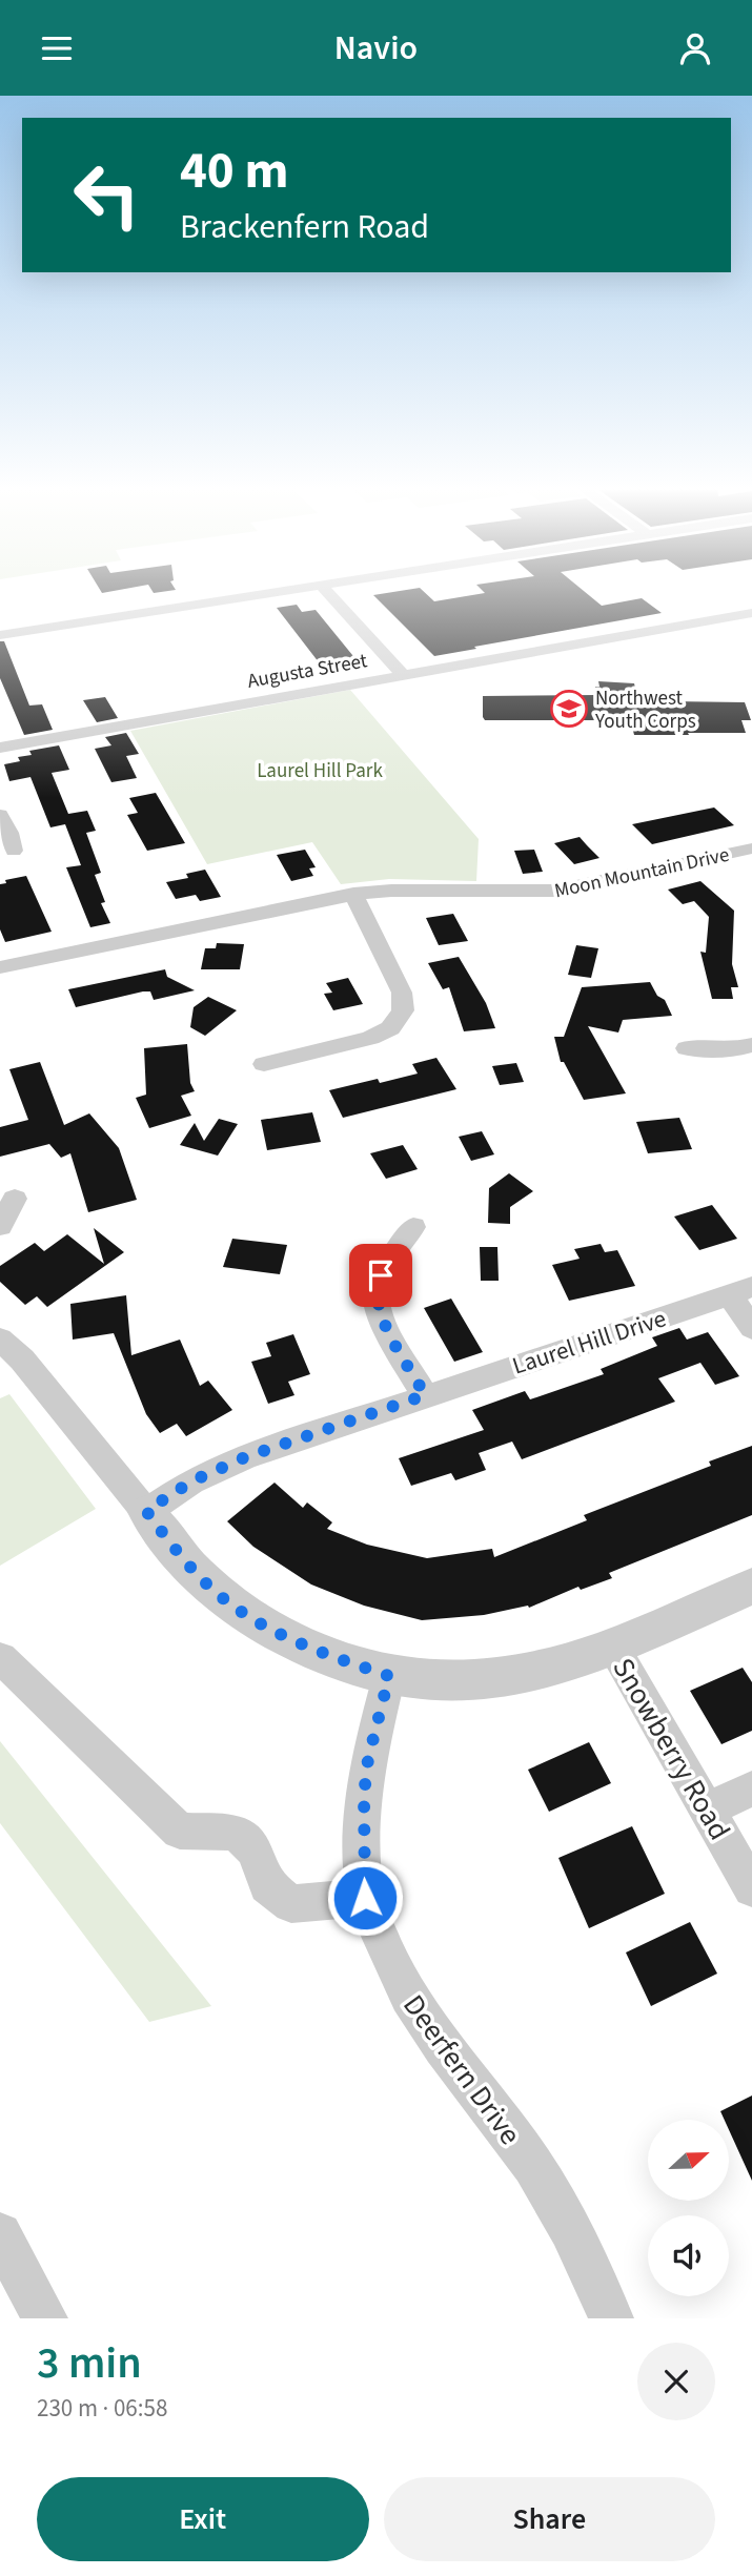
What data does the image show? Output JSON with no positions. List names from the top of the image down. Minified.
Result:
{"streets":{"street":["Augusta Street","Moon Mountain Drive","Laurel Hill Drive","Snowberry Road","Deerfern Drive"]},"parks":["Laurel Hill Park"],"places":{"school or university":["Northwest Youth Corps"]},"north":"right","page":{"header":"Navio","turn":["40 m","Brackenfern Road"],"heading":["3 min","230 m · 06:58"],"buttons":["Exit","Share"]}}
